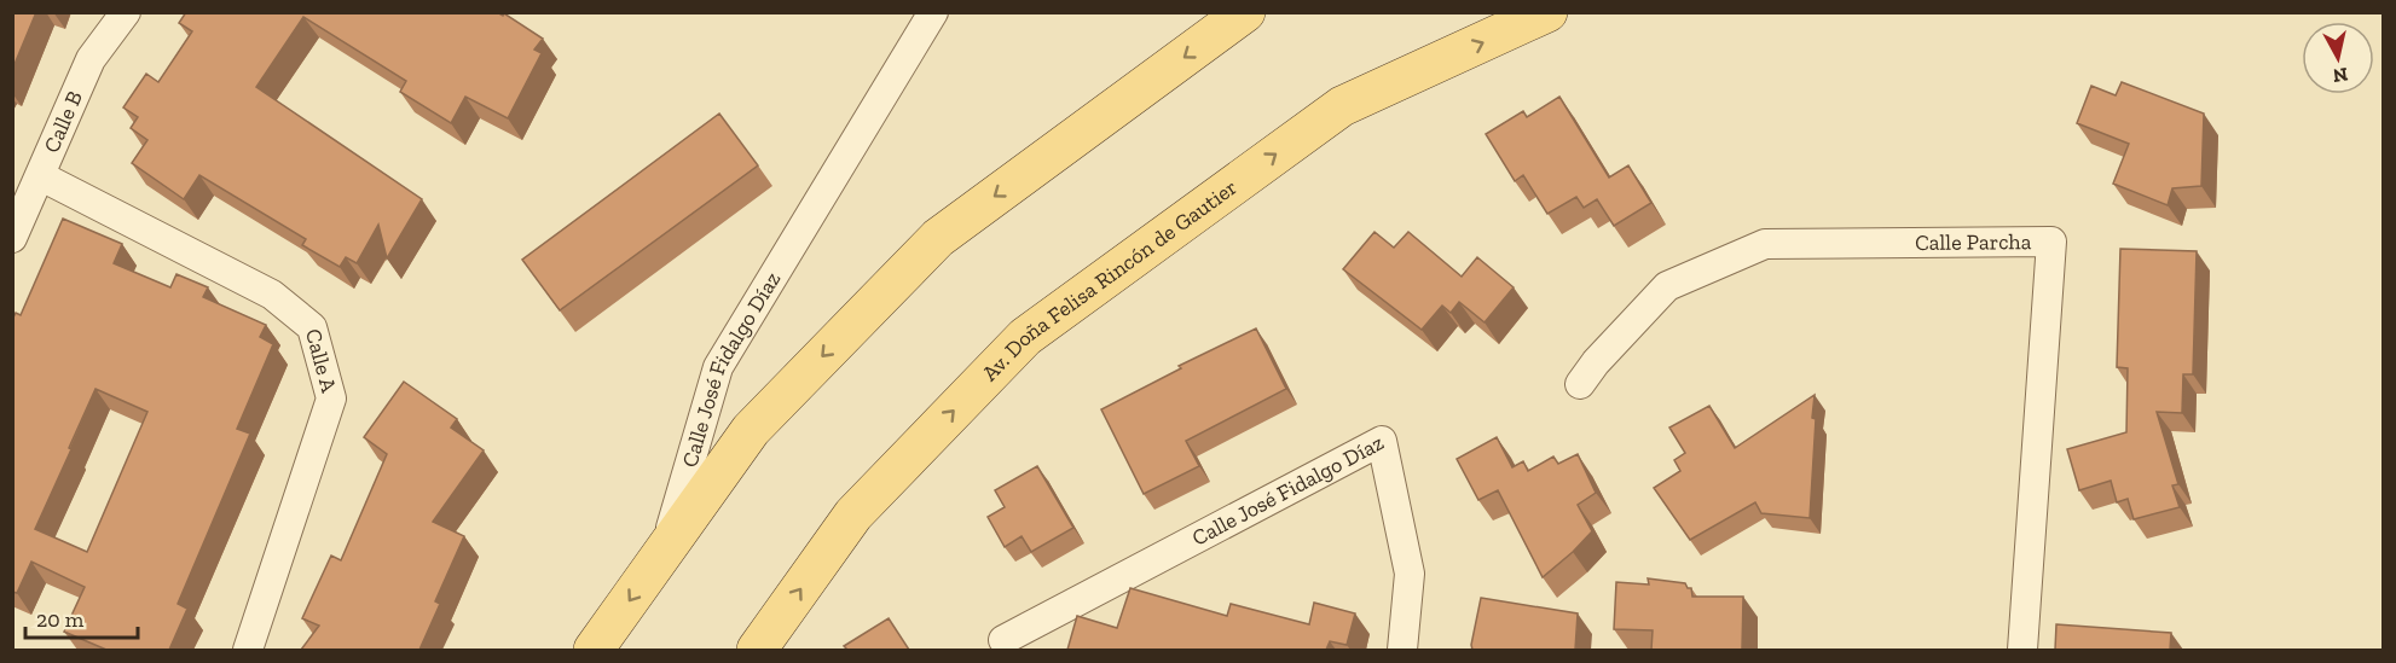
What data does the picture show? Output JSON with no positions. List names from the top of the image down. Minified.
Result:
{"streets":{"main road":["Av. Doña Felisa Rincón de Gautier"],"street":["Calle B","Calle Parcha","Calle A","Calle José Fidalgo Díaz"]},"crossings":[["Calle B","Calle A"]],"scale_bar":"20 m","north":"bottom"}
